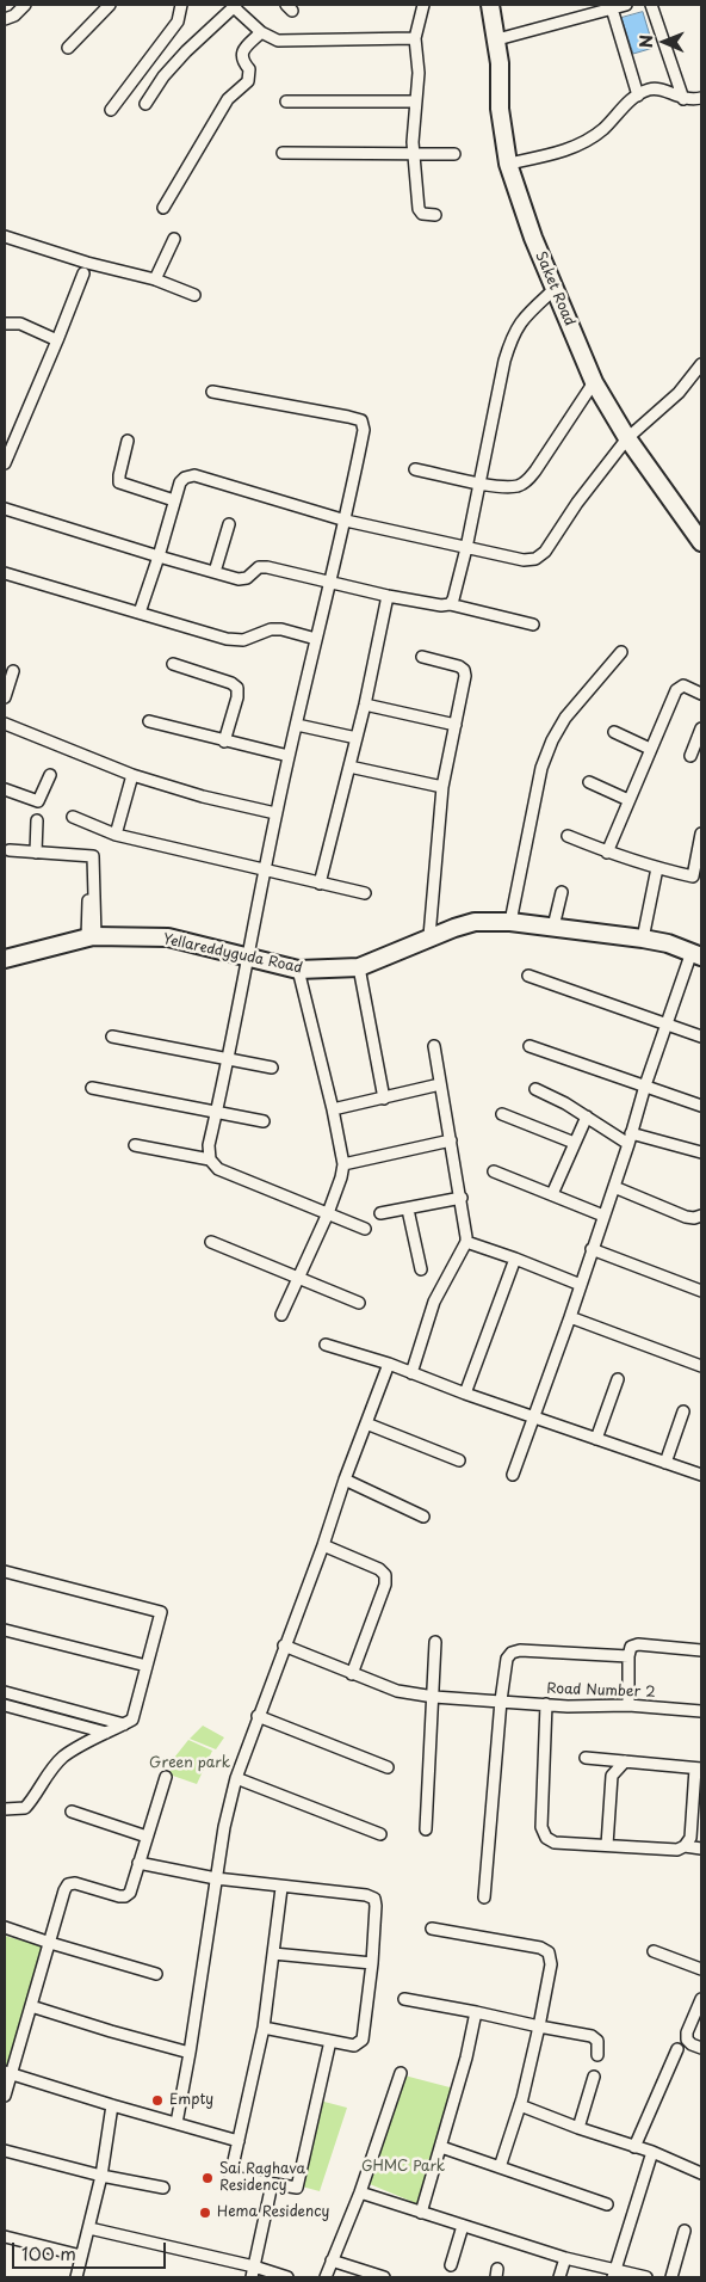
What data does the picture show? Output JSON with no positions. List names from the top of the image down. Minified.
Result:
{"streets":{"street":["Saket Road","Yellareddyguda Road","Road Number 2"]},"parks":["Green park","GHMC Park"],"places":["Empty","Sai Raghava Residency","Hema Residency"],"scale_bar":"100 m","north":"left"}
